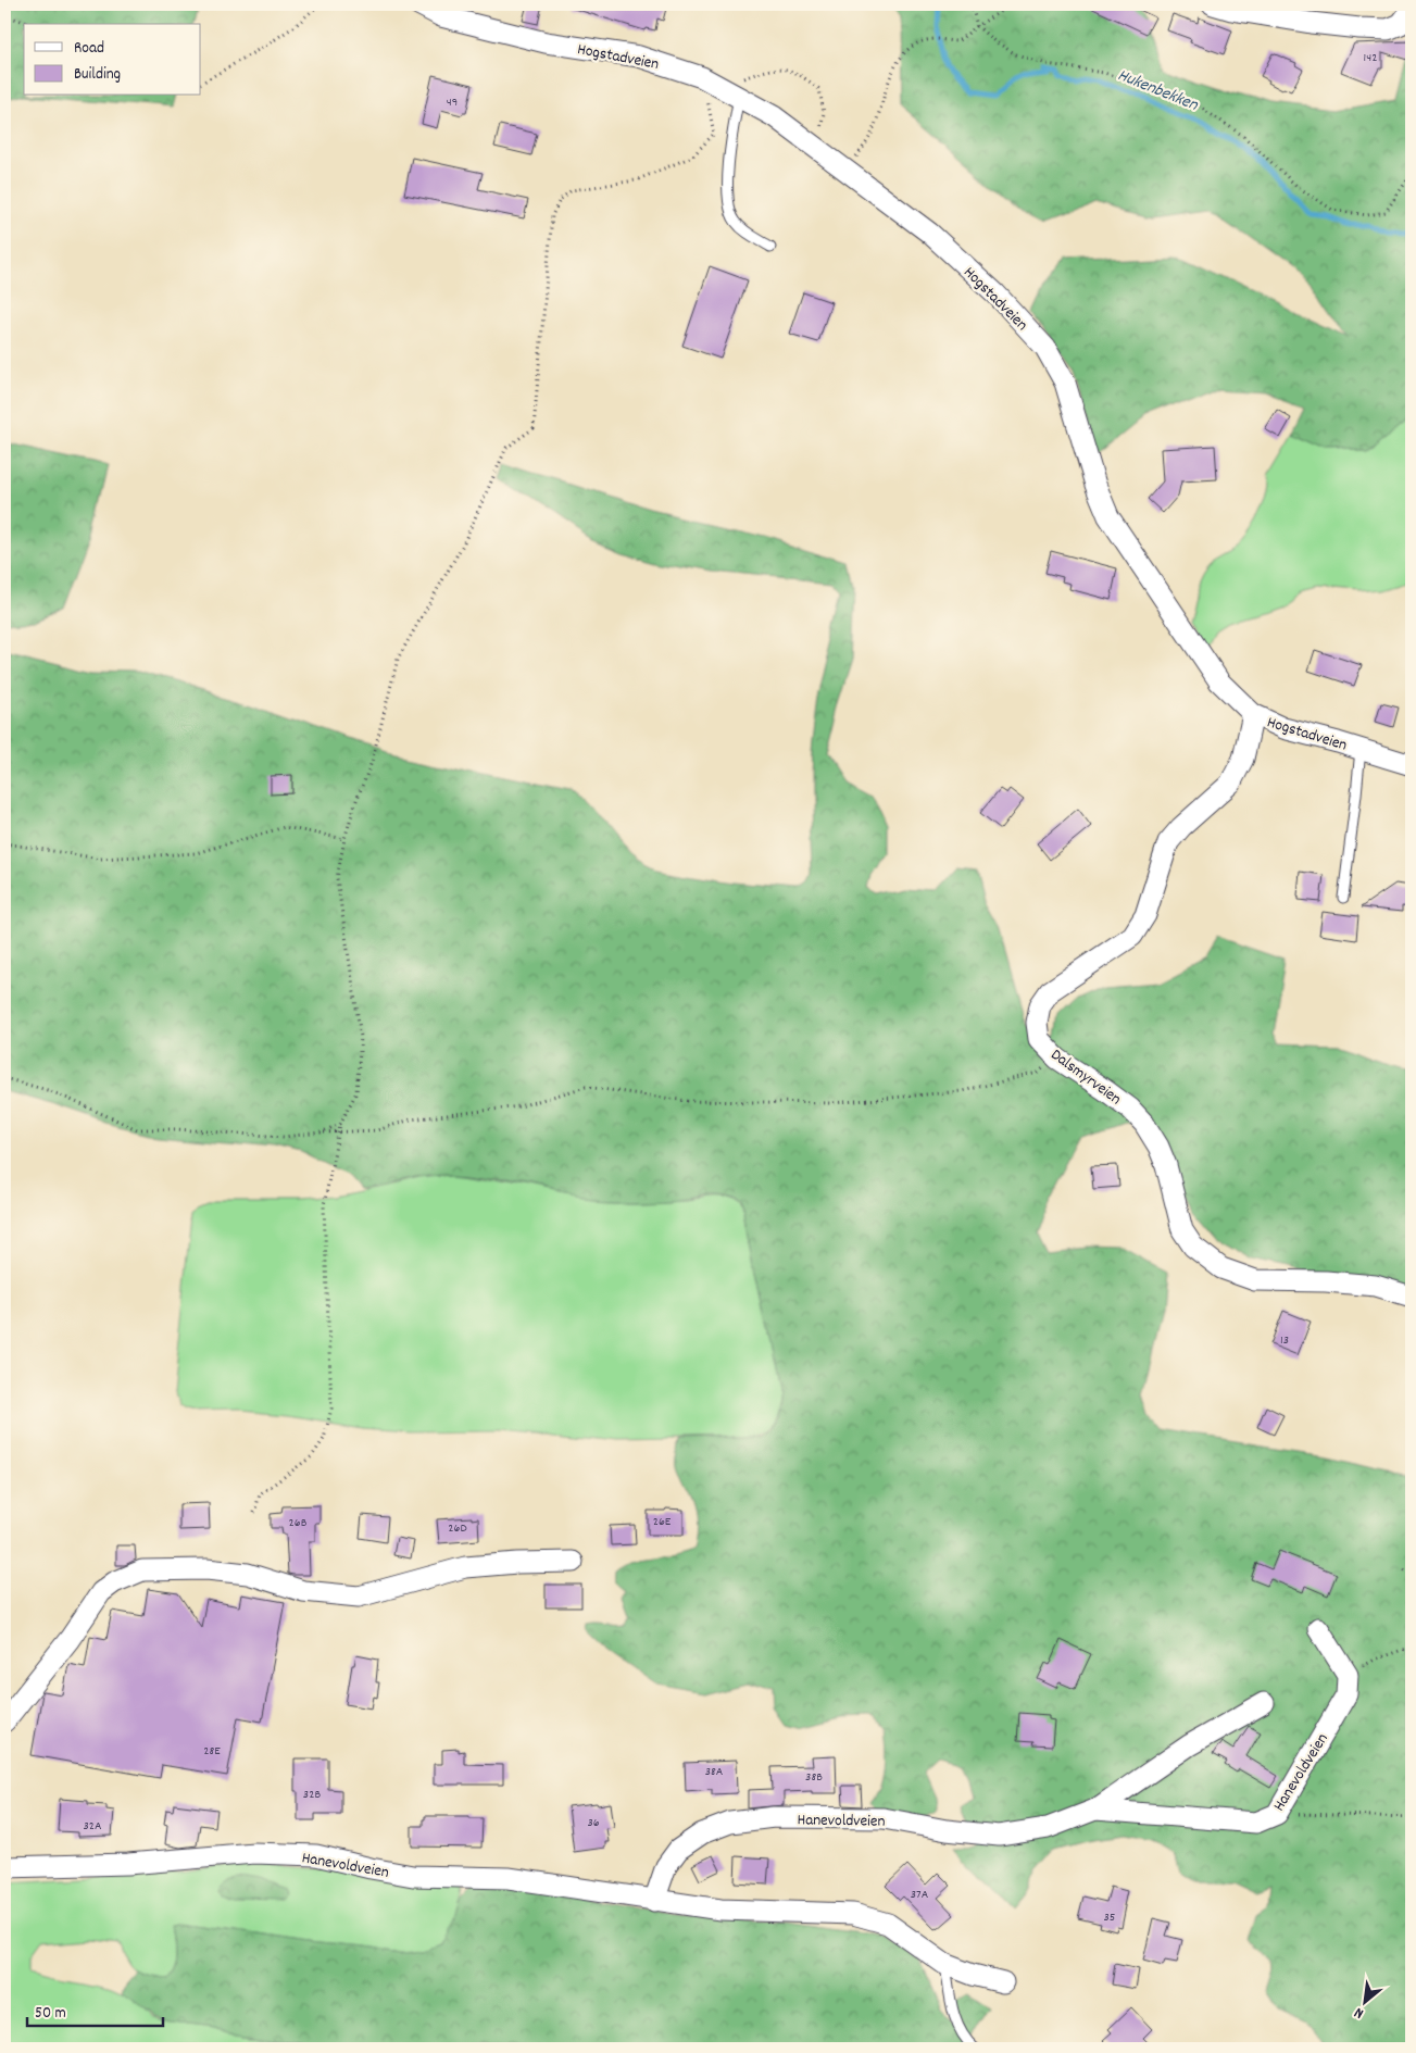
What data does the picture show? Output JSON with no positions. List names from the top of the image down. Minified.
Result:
{"streets":{"street":["Hogstadveien","Dalsmyrveien","Hanevoldveien"]},"crossings":[["Hogstadveien","Dalsmyrveien"]],"water":["Hukenbekken"],"house_numbers":["142","49","13","26E","26B","26D","28E","38A","38B","32B","36","32A","37A","35"],"legend":["Road","Building"],"scale_bar":"50 m","north":"bottom left"}
